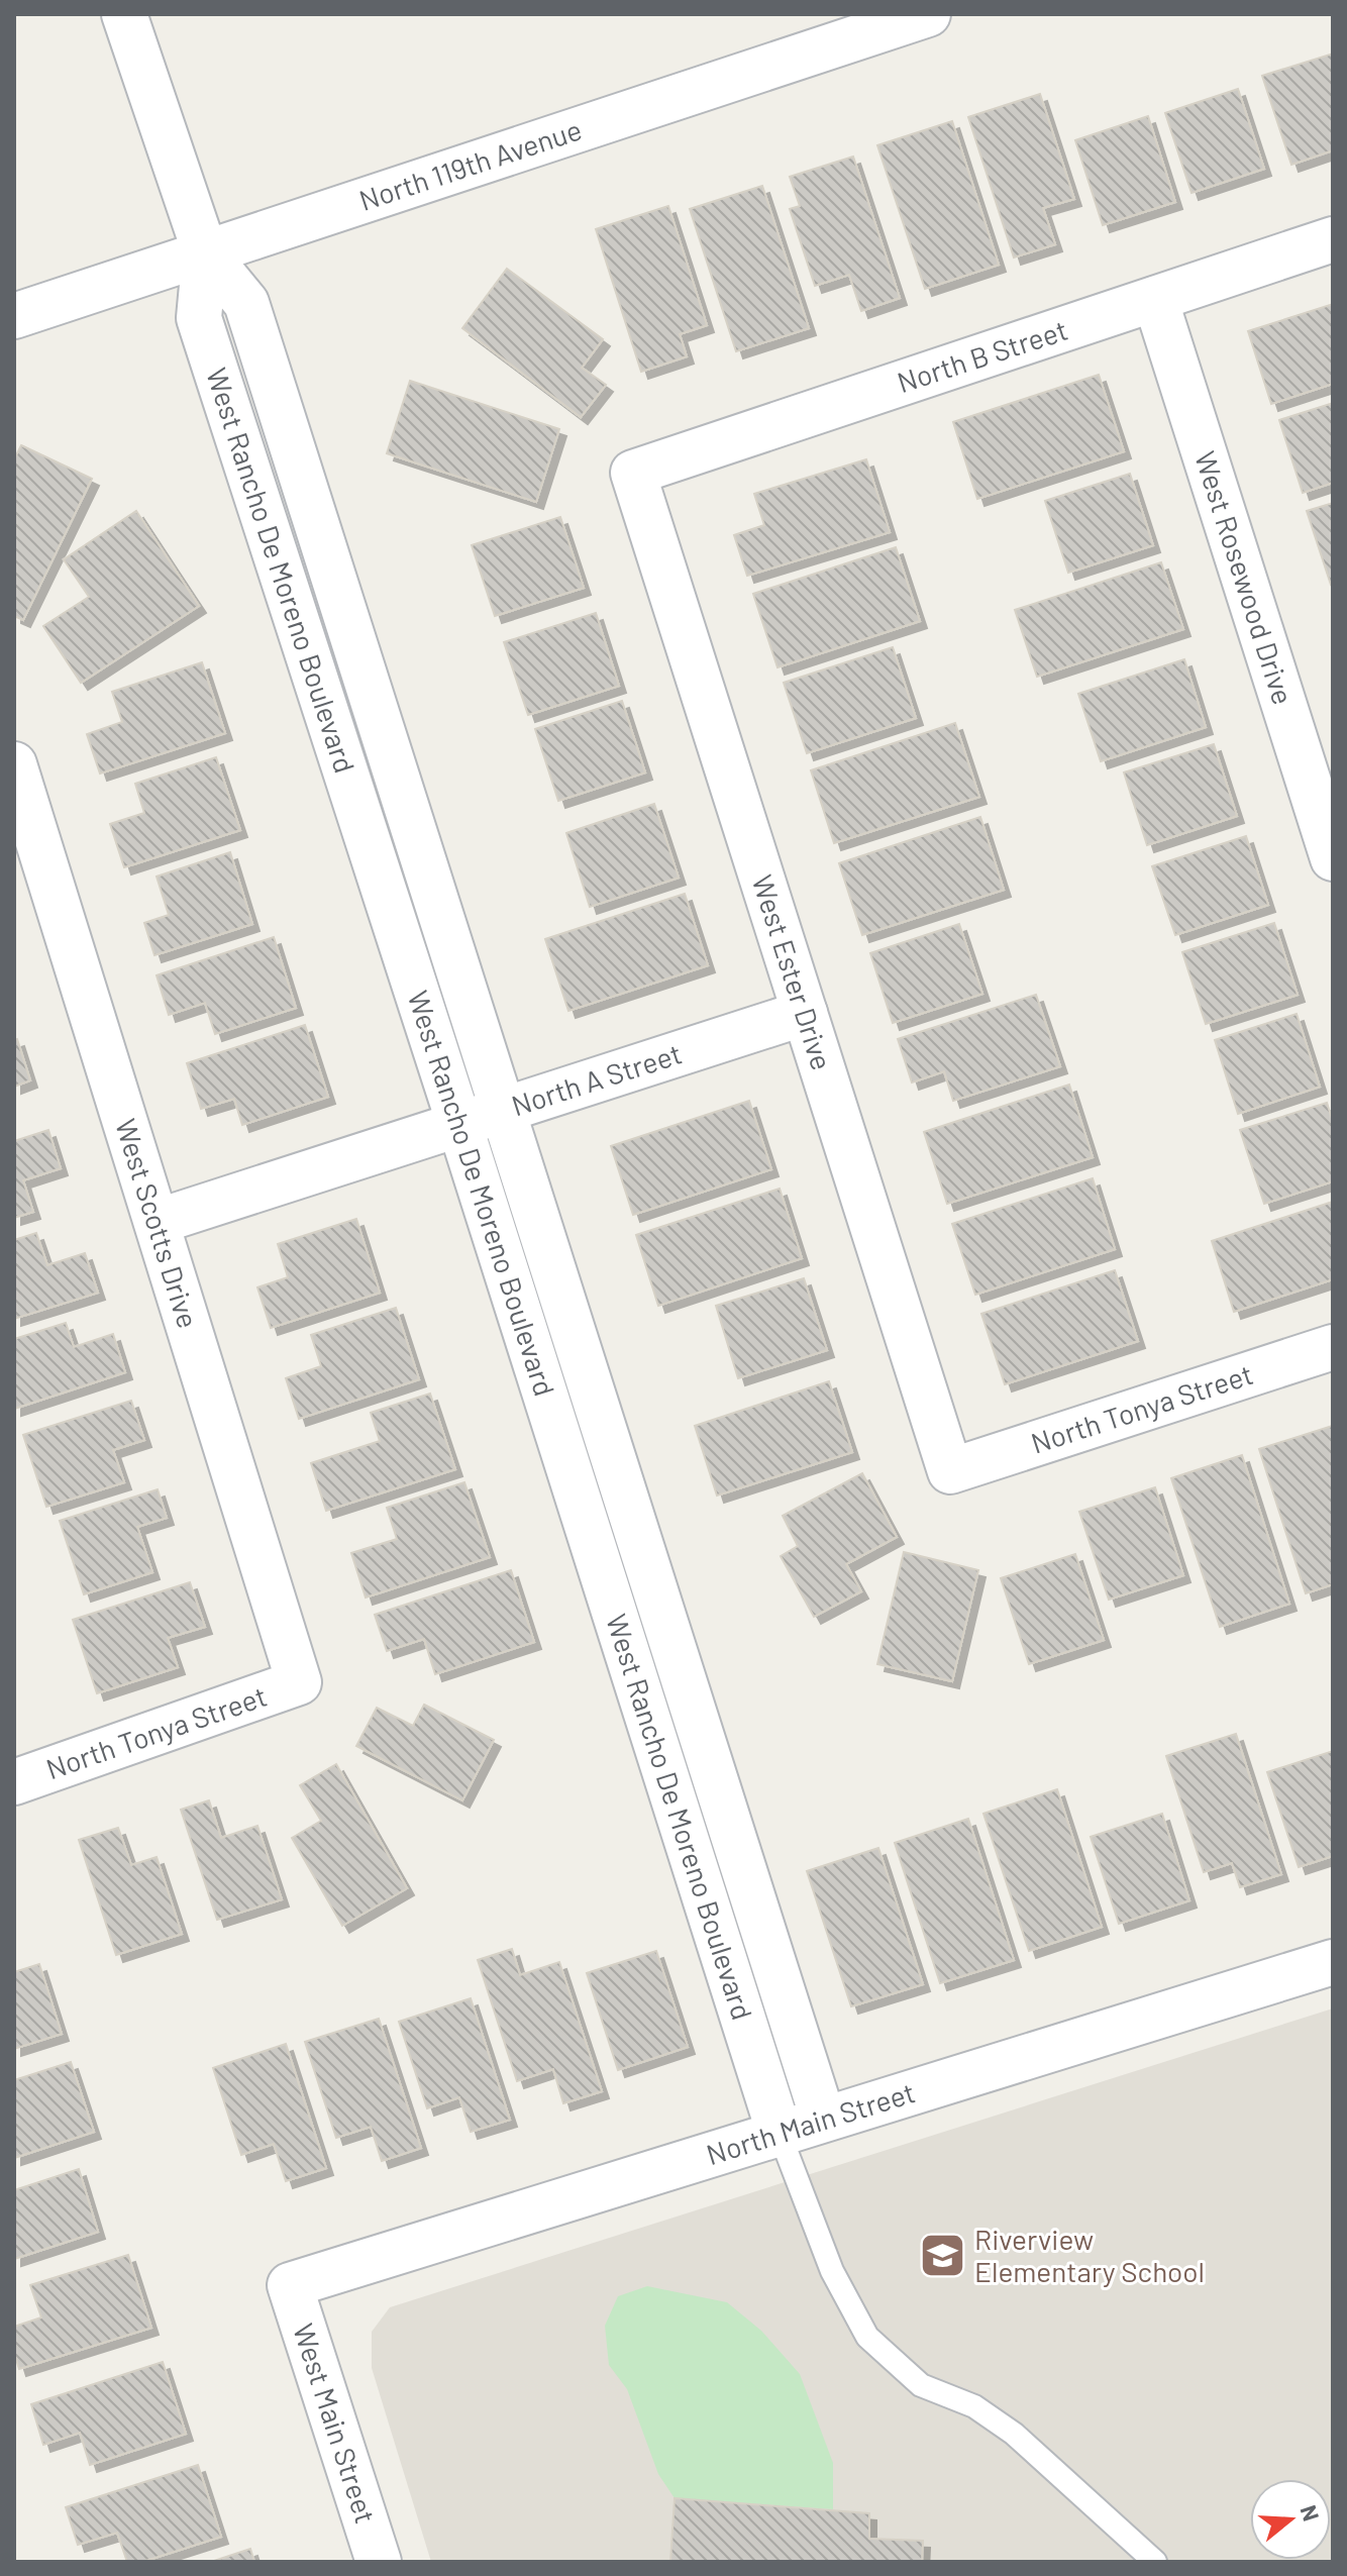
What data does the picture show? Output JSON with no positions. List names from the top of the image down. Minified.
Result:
{"streets":{"street":["North 119th Avenue","North B Street","West Rancho De Moreno Boulevard","West Rosewood Drive","West Ester Drive","North A Street","West Scotts Drive","North Tonya Street","North Main Street","West Main Street"]},"crossings":[["North 119th Avenue","West Rancho De Moreno Boulevard"],["North B Street","West Rosewood Drive"],["North B Street","West Ester Drive"],["West Rancho De Moreno Boulevard","North A Street"],["West Rancho De Moreno Boulevard","North Main Street"],["West Ester Drive","North A Street"],["West Ester Drive","North Tonya Street"],["North A Street","West Scotts Drive"],["West Scotts Drive","North Tonya Street"],["North Main Street","West Main Street"]],"places":{"school or university":["Riverview Elementary School"]},"north":"right"}
